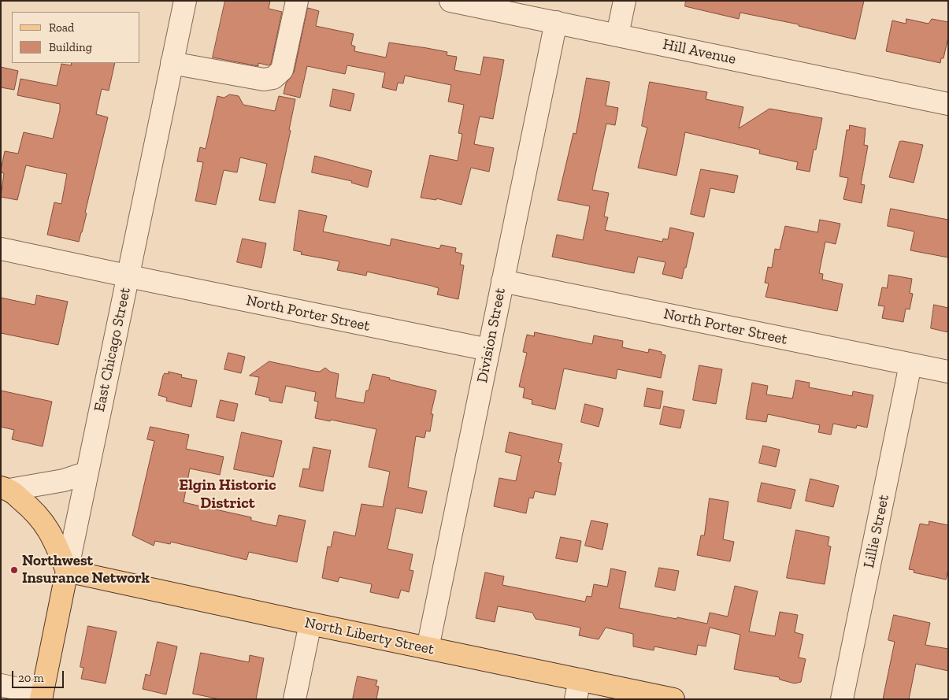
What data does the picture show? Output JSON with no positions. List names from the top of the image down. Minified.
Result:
{"streets":{"main road":["East Chicago Street","North Liberty Street"],"street":["Hill Avenue","North Porter Street","Division Street","Lillie Street"]},"crossings":[["Hill Avenue","Division Street"],["North Porter Street","Division Street"],["North Porter Street","East Chicago Street"],["North Porter Street","Lillie Street"],["Division Street","North Liberty Street"],["East Chicago Street","North Liberty Street"]],"districts":["Elgin Historic District"],"places":["Northwest Insurance Network"],"legend":["Road","Building"],"scale_bar":"20 m"}
